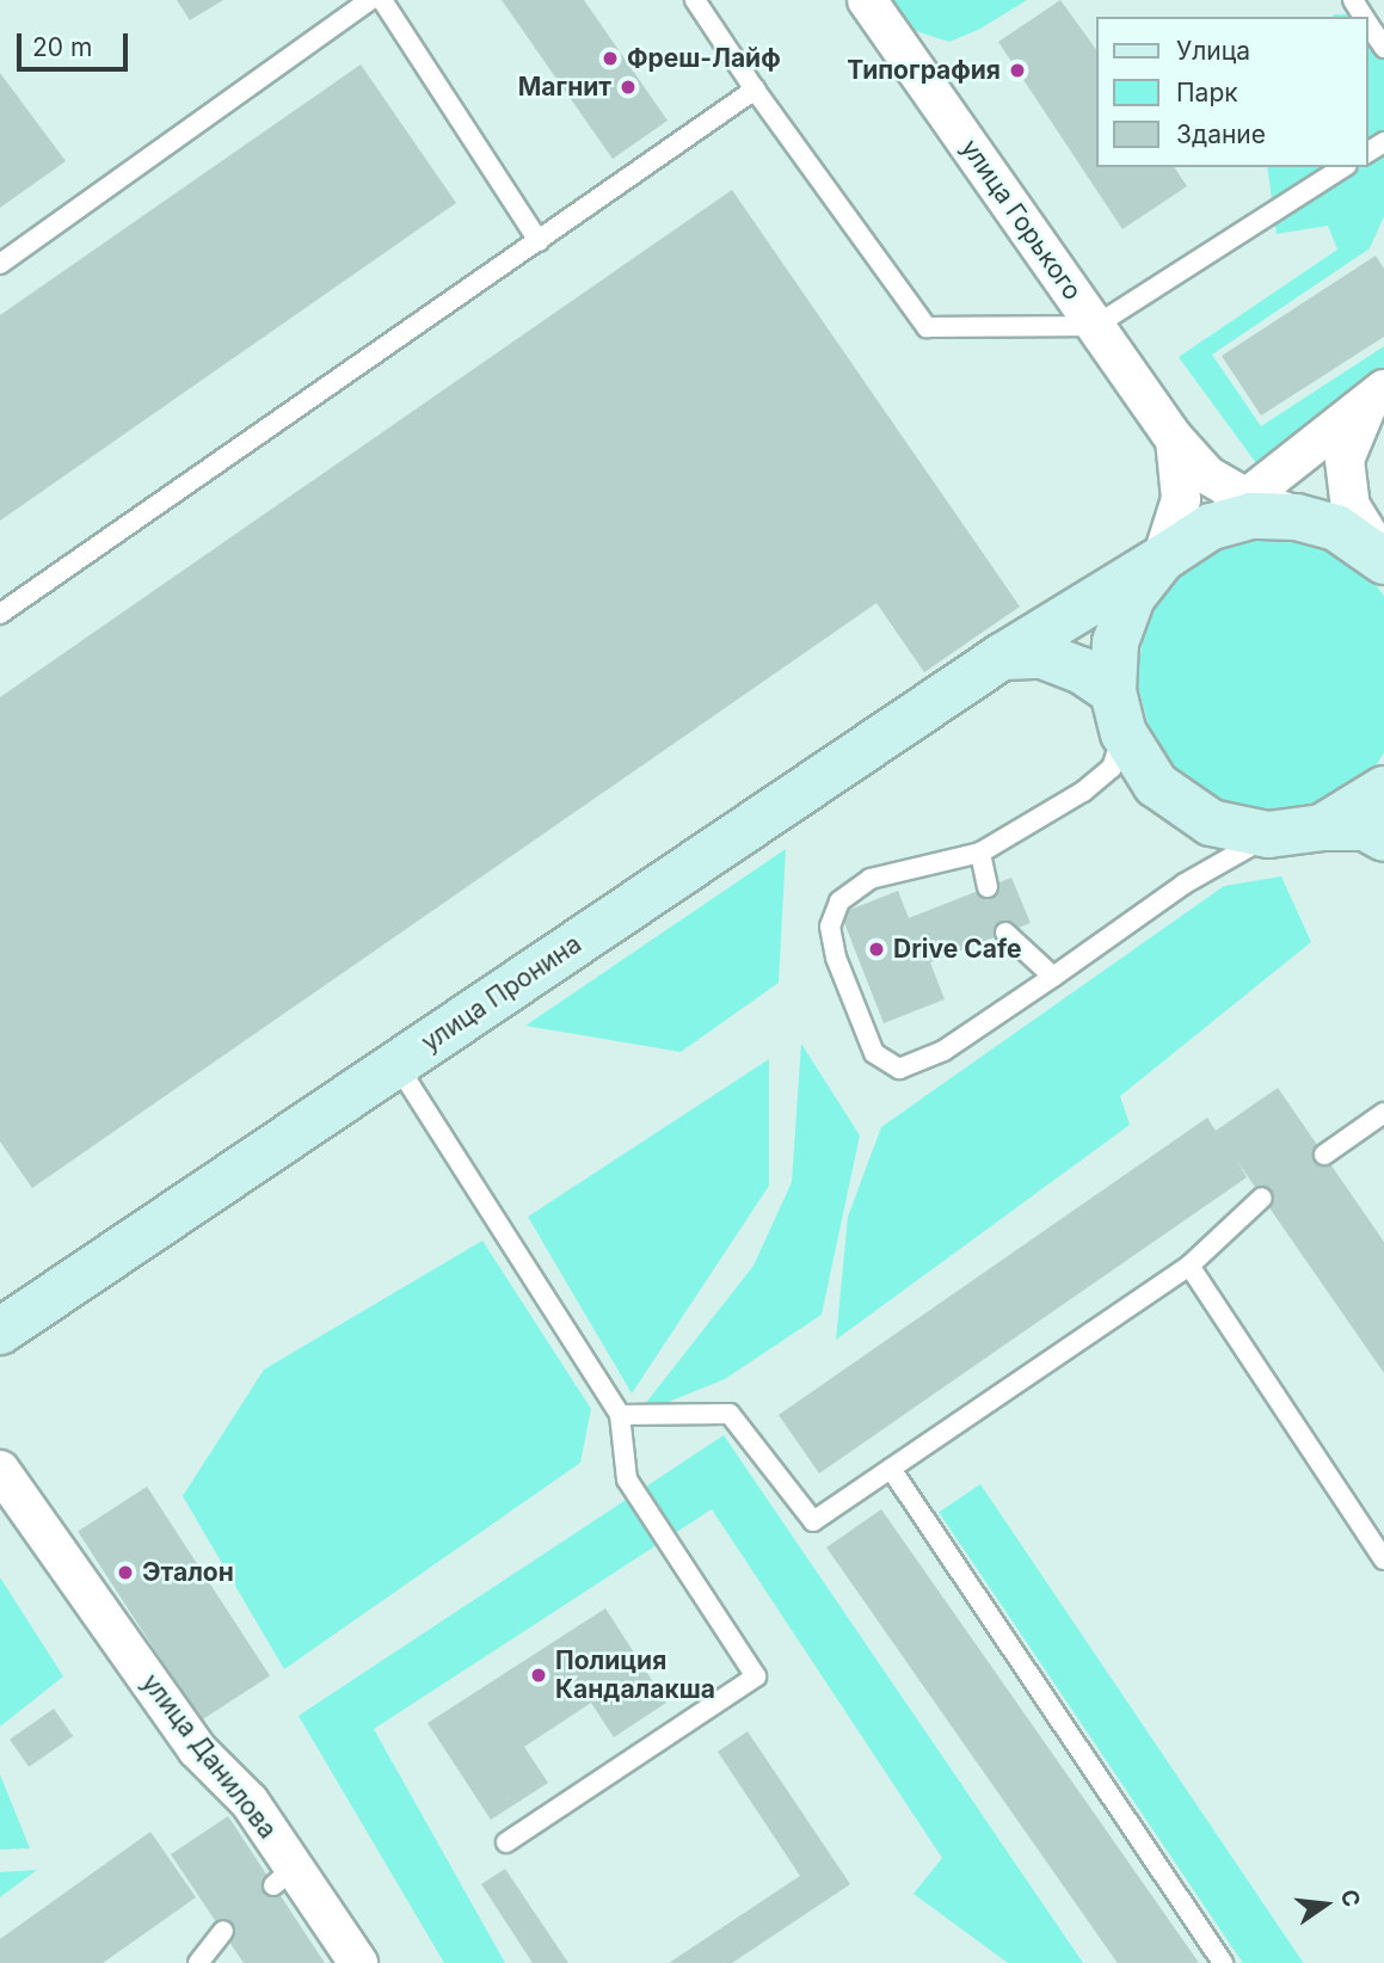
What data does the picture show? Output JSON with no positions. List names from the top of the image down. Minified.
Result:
{"streets":{"main road":["улица Пронина"],"street":["улица Горького","улица Данилова"]},"places":["Фреш-Лайф","Типография","Магнит","Drive Cafe","Эталон","Полиция Кандалакша"],"legend":["Улица","Парк","Здание"],"scale_bar":"20 m","north":"right"}
